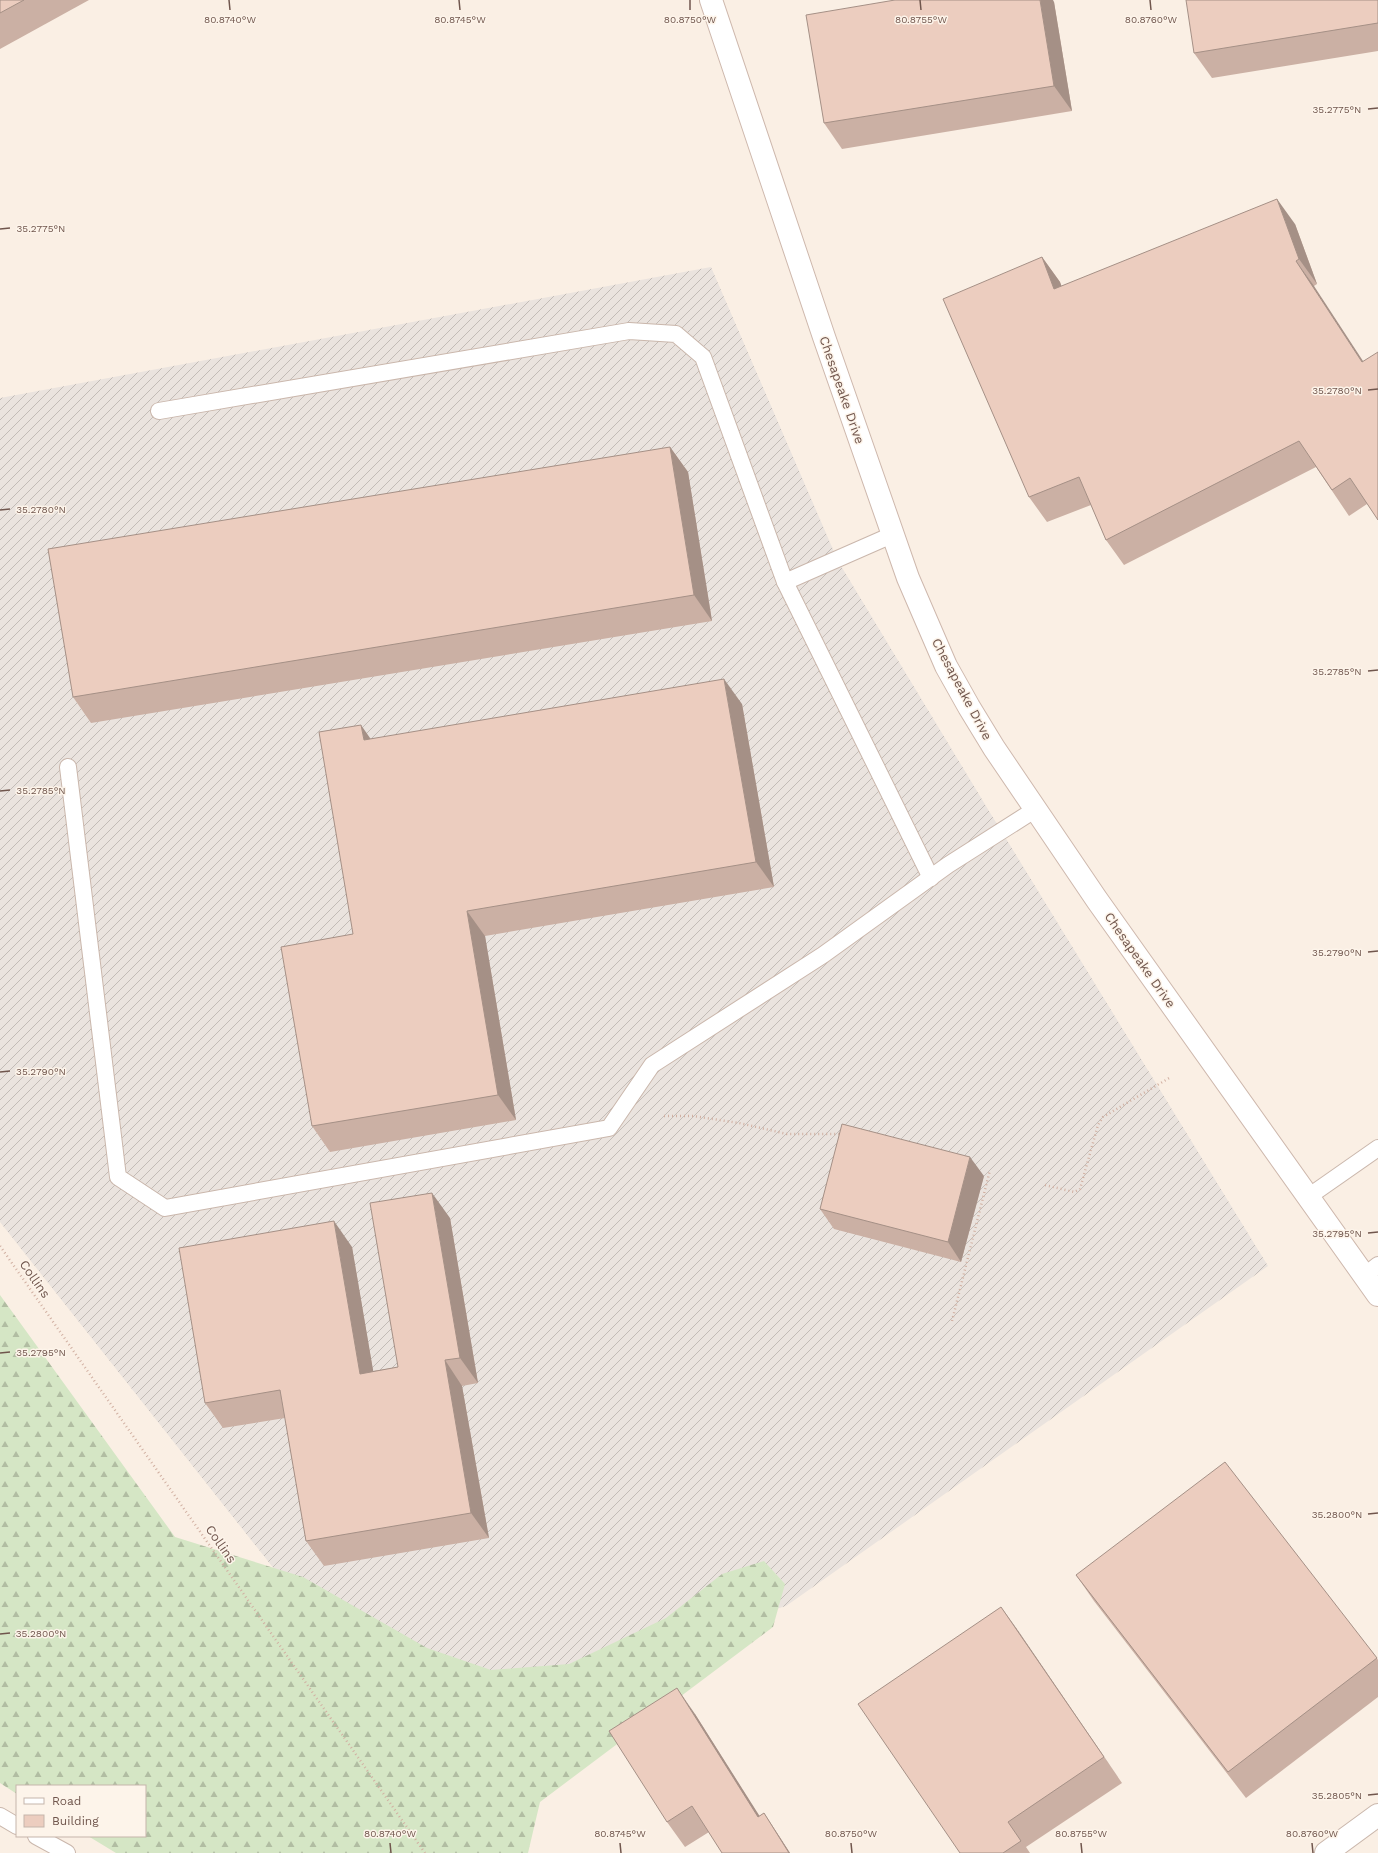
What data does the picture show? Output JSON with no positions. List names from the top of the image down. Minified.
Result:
{"streets":{"street":["Chesapeake Drive"],"path":["Collins"]},"legend":["Road","Building"],"coordinates":["80.8740°W","80.8745°W","80.8750°W","80.8755°W","80.8760°W","35.2775°N","35.2780°N","35.2785°N","35.2790°N","35.2795°N","35.2800°N","35.2805°N"]}
